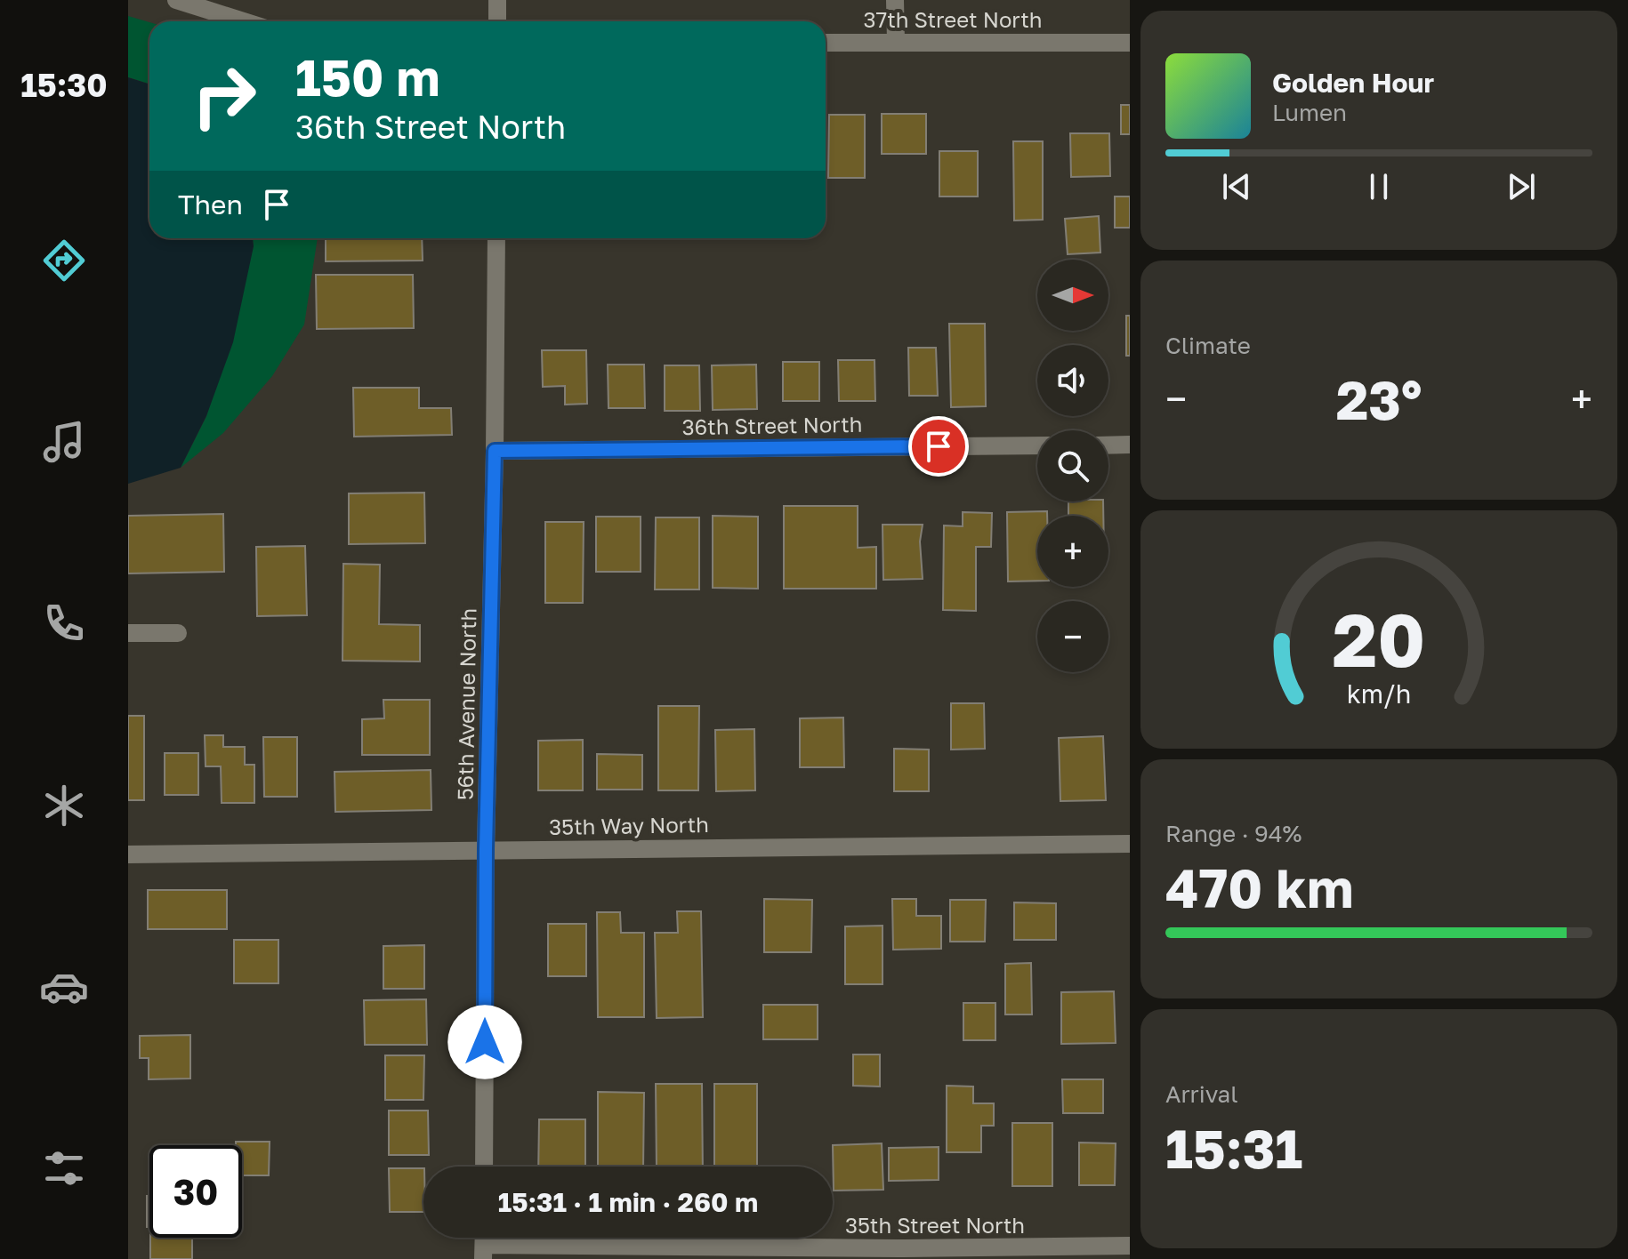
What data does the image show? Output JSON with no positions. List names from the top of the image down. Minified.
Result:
{"streets":{"street":["37th Street North","36th Street North","56th Avenue North","35th Way North","35th Street North"]},"crossings":[["36th Street North","56th Avenue North"],["56th Avenue North","35th Way North"]],"north":"right","page":{"tabs":"15:30","turn":["150 m","36th Street North"],"song":["Golden Hour","Lumen"],"then":"Then","map_buttons":["+","−"],"tile":["Climate",["Range · 94%","470 km"],["Arrival","15:31"]],"heat":["−","23°","+"],"limit":"30","trip":"15:31 · 1 min · 260 m","gauge":["20","km/h"]}}
